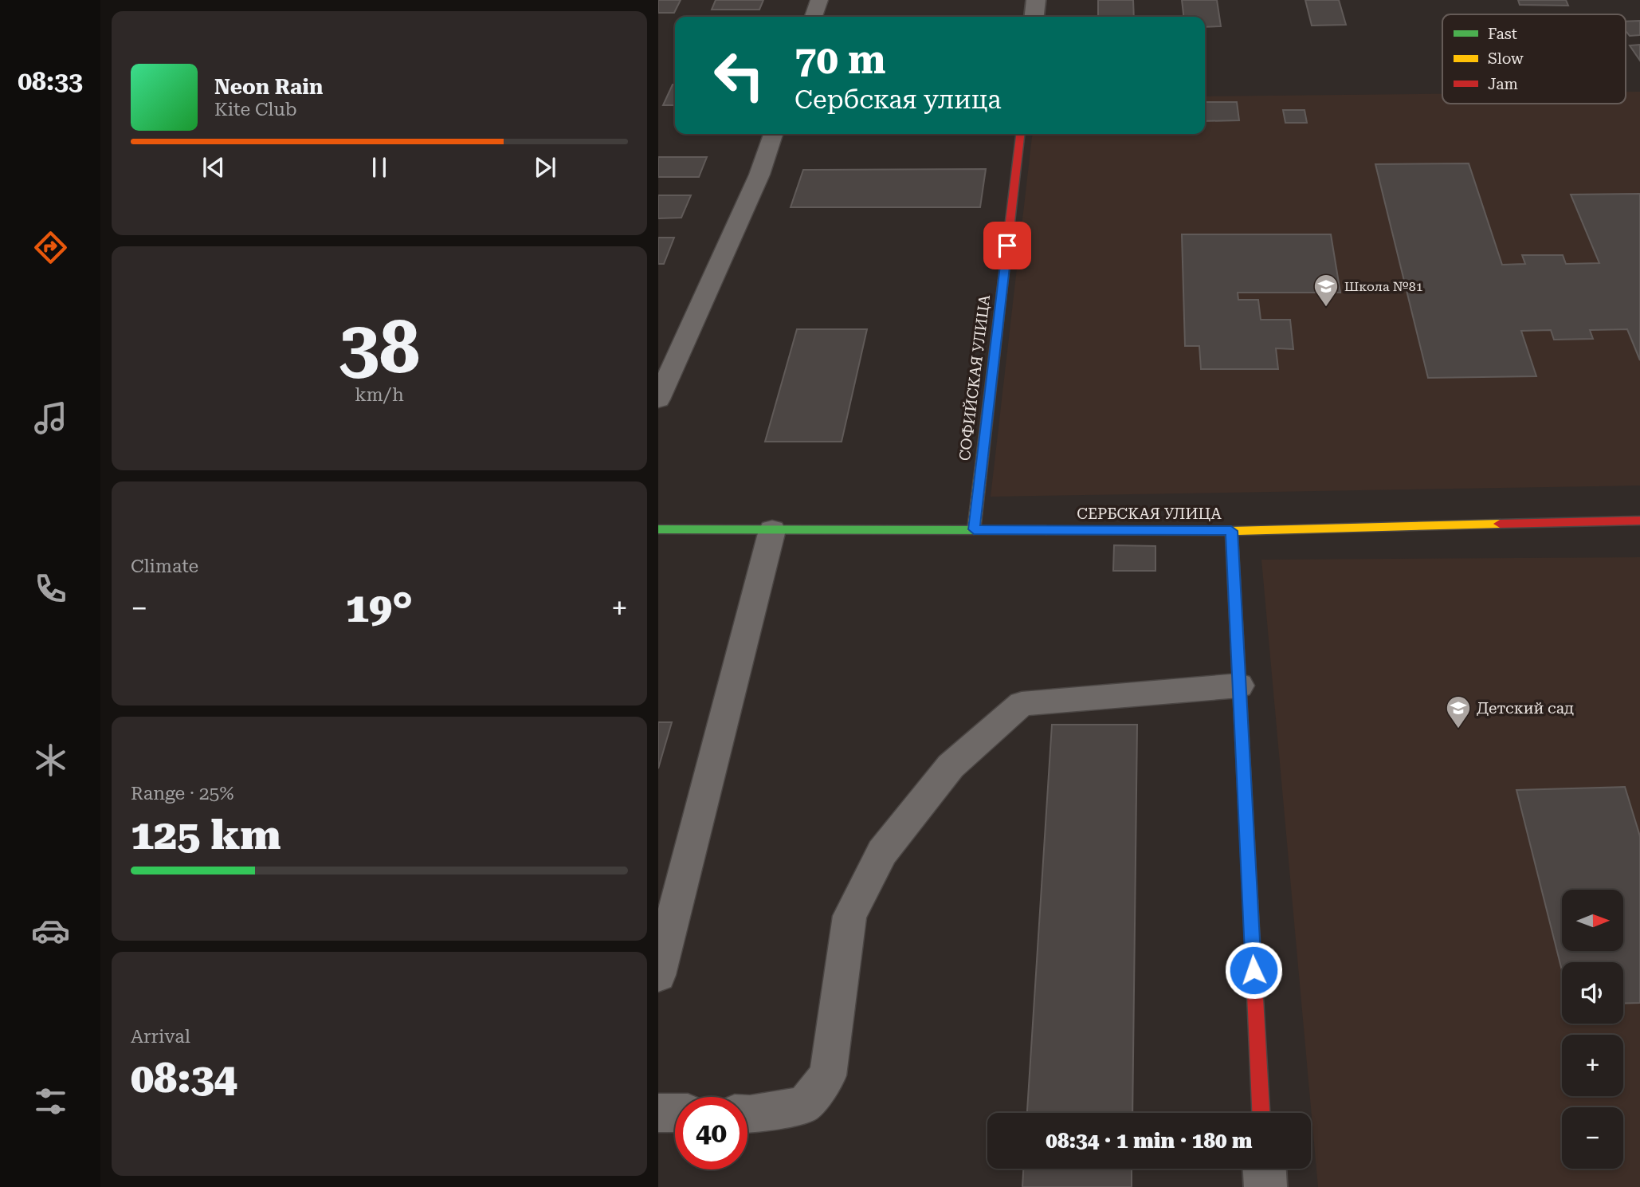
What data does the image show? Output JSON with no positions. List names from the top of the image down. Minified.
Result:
{"streets":{"street":["СОФИЙСКАЯ УЛИЦА","СЕРБСКАЯ УЛИЦА"]},"crossings":[["СОФИЙСКАЯ УЛИЦА","СЕРБСКАЯ УЛИЦА"]],"places":{"school or university":["Школа №81","Детский сад"]},"legend":["Fast","Slow","Jam"],"north":"right","page":{"tabs":"08:33","turn":["70 m","Сербская улица"],"song":["Neon Rain","Kite Club"],"tile":[["38","km/h"],"Climate",["Range · 25%","125 km"],["Arrival","08:34"]],"heat":["−","19°","+"],"map_buttons":["+","−"],"limit":"40","trip":"08:34 · 1 min · 180 m"}}
